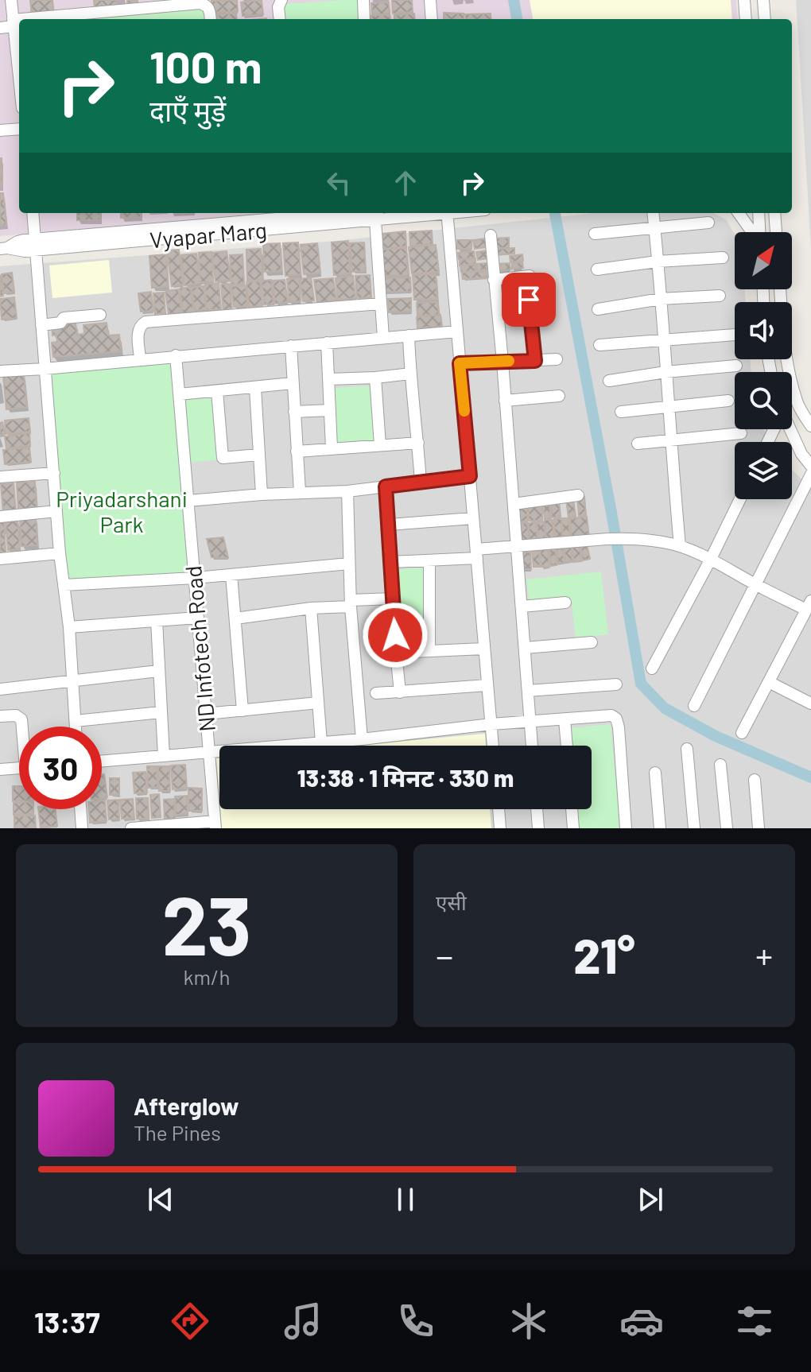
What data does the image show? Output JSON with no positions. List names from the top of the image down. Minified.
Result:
{"streets":{"street":["Vyapar Marg","ND Infotech Road"]},"parks":["Priyadarshani Park"],"north":"top right","page":{"turn":["100 m","दाएँ मुड़ें"],"limit":"30","trip":"13:38 · 1 मिनट · 330 m","tile":[["23","km/h"],"एसी"],"heat":["−","21°","+"],"song":["Afterglow","The Pines"],"tabs":"13:37"}}
